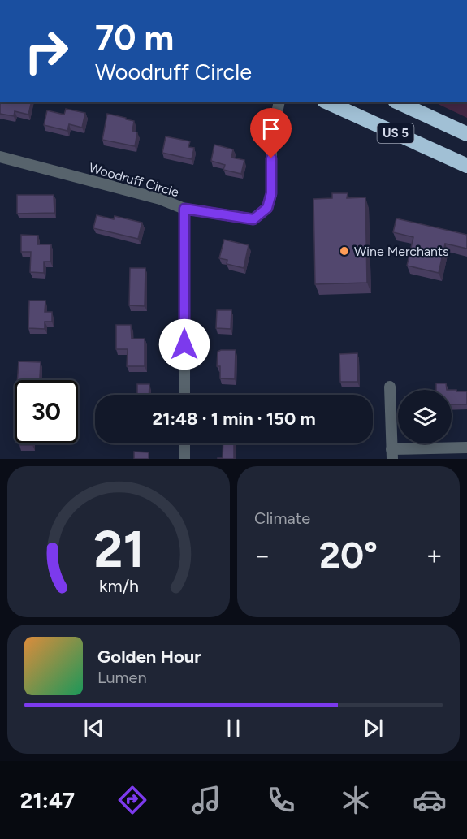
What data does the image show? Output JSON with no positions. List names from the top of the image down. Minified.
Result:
{"streets":{"highway":["US 5"],"street":["Woodruff Circle"]},"places":["Wine Merchants"],"page":{"turn":["70 m","Woodruff Circle"],"limit":"30","trip":"21:48 · 1 min · 150 m","tile":"Climate","heat":["−","20°","+"],"song":["Golden Hour","Lumen"],"tabs":"21:47","gauge":["21","km/h"]}}
